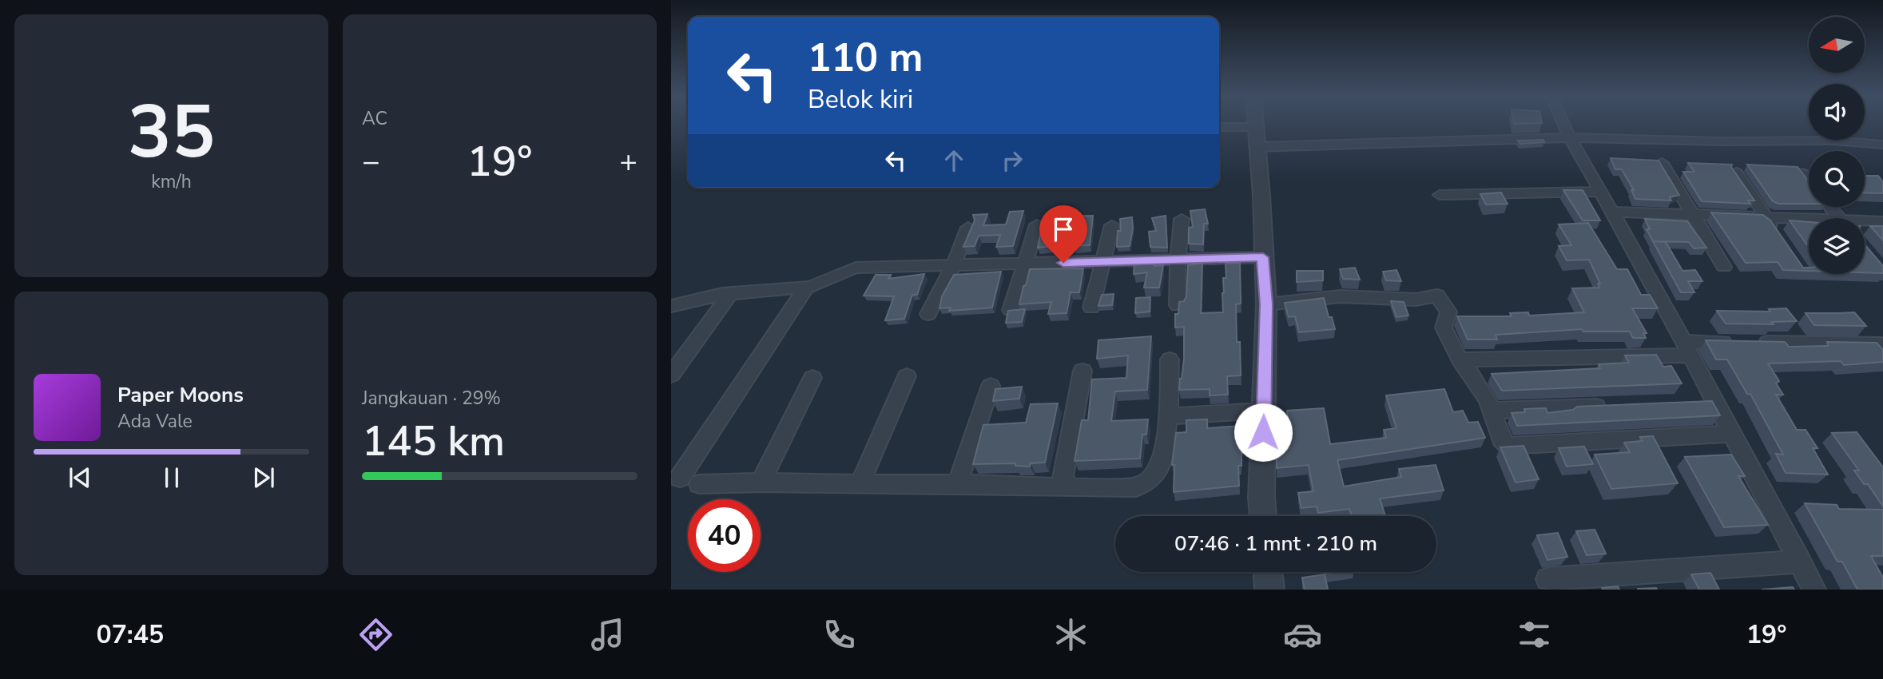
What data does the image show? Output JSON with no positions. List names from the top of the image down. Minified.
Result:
{"north":"left","page":{"tile":[["35","km/h"],"AC",["Jangkauan · 29%","145 km"]],"turn":["110 m","Belok kiri"],"heat":["−","19°","+"],"song":["Paper Moons","Ada Vale"],"limit":"40","trip":"07:46 · 1 mnt · 210 m","tabs":["07:45","19°"]}}
